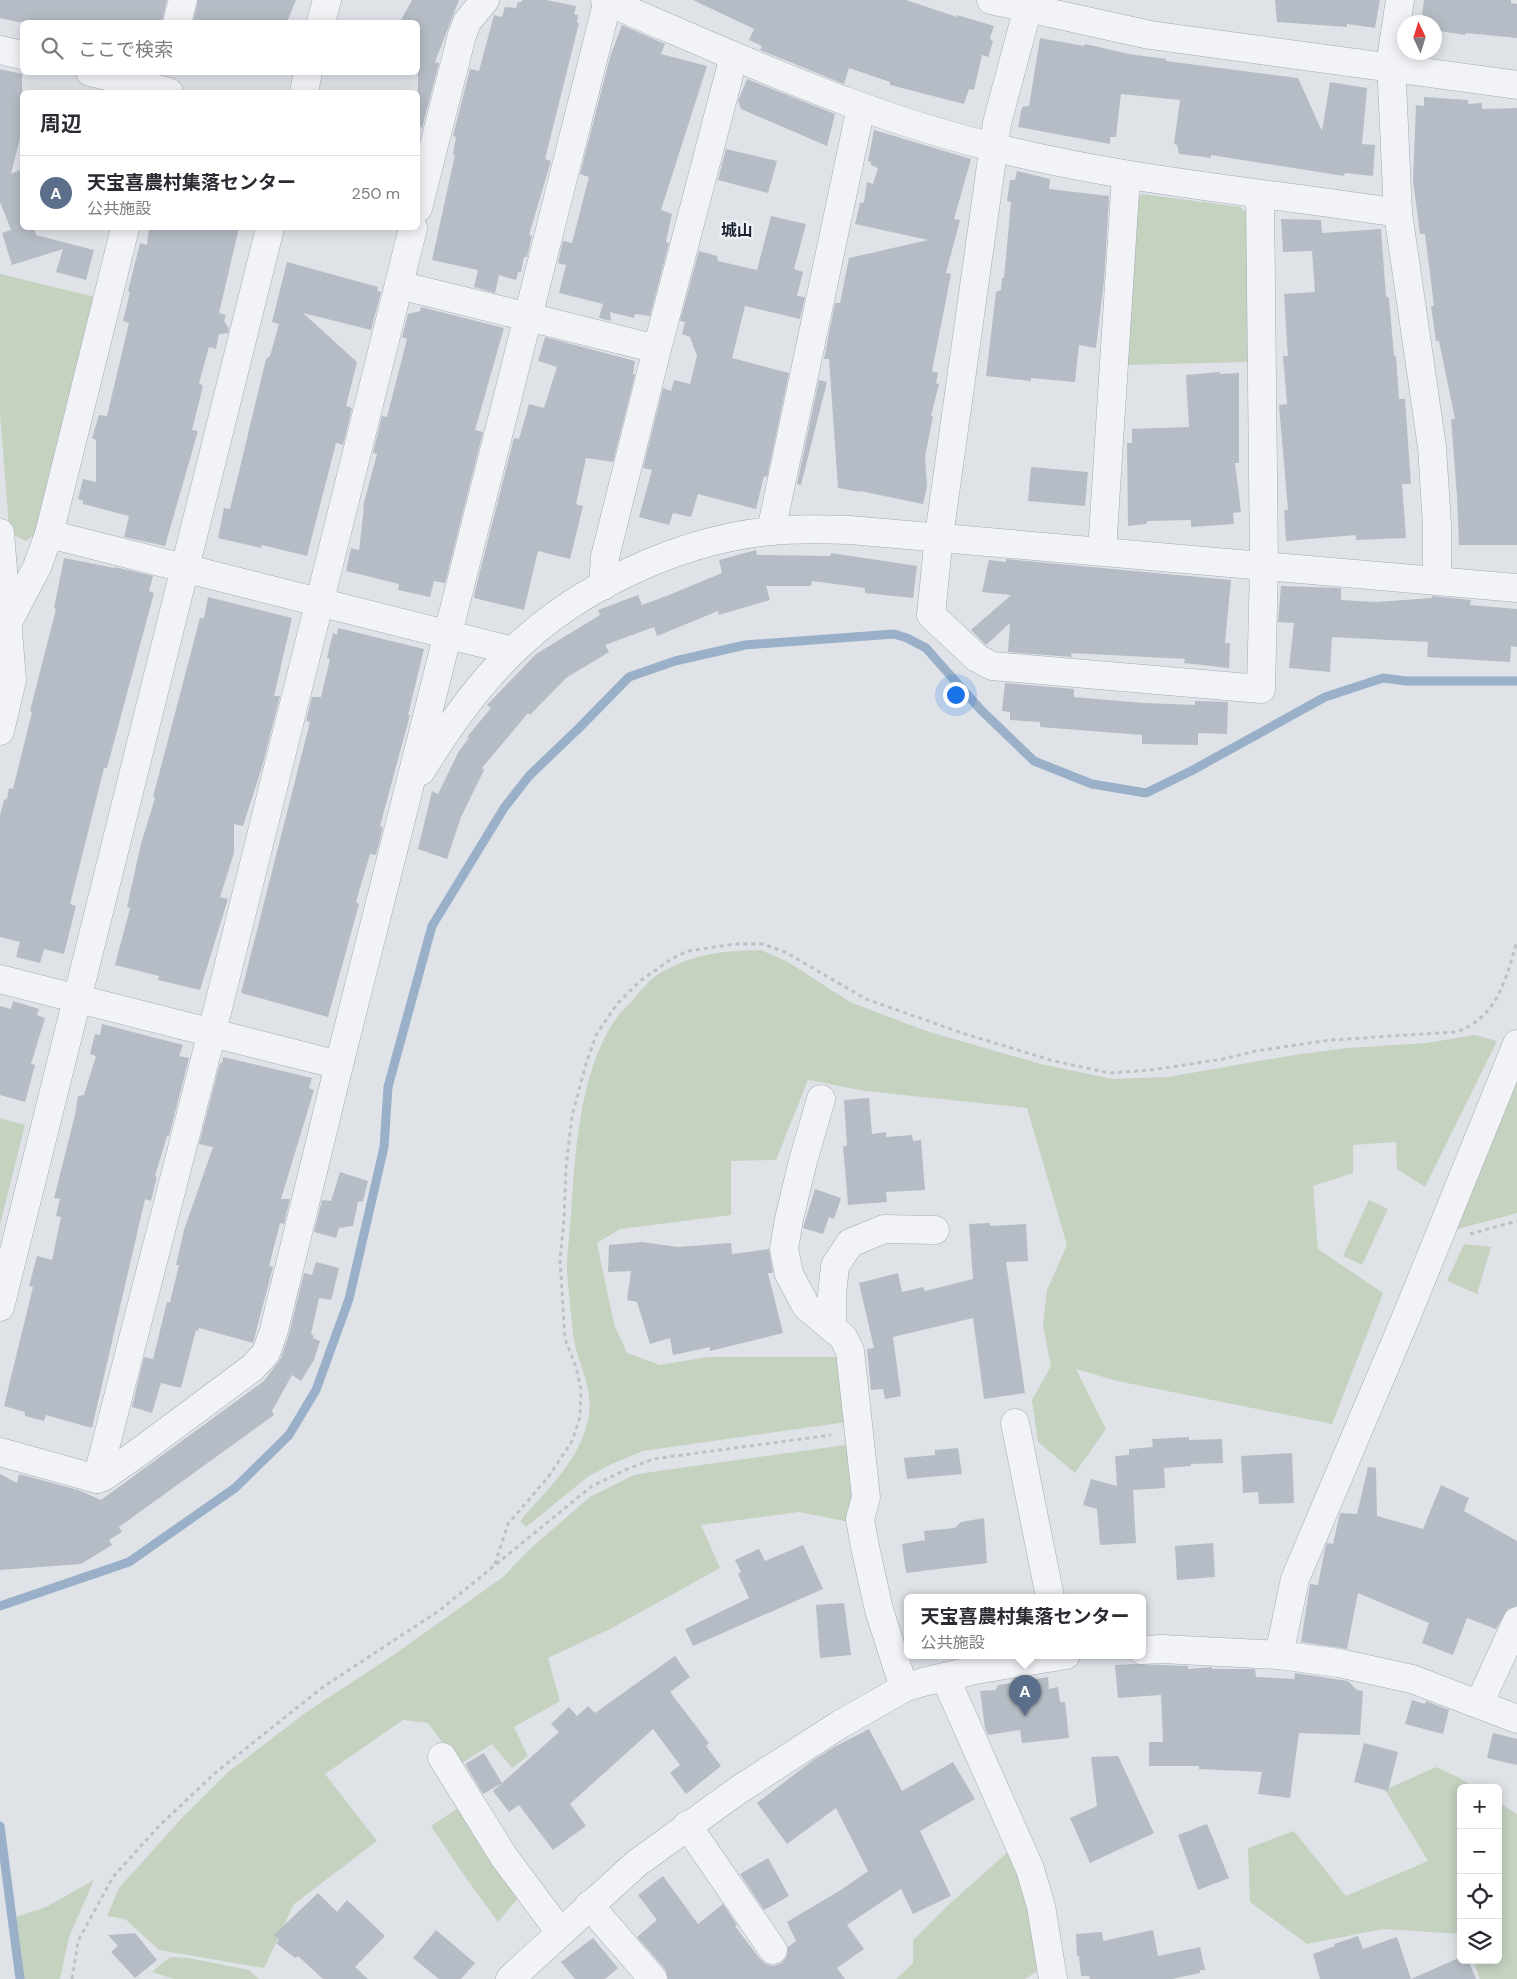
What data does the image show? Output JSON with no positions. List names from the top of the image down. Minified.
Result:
{"districts":["城山"],"north":"top","page":{"search":"ここで検索","heading":"周辺","list":[{"mark":"A","name":"天宝喜農村集落センター","note":"公共施設","value":"250 m"}],"popup":["天宝喜農村集落センター","公共施設"],"pins":"A","map_buttons":["+","−"]}}
